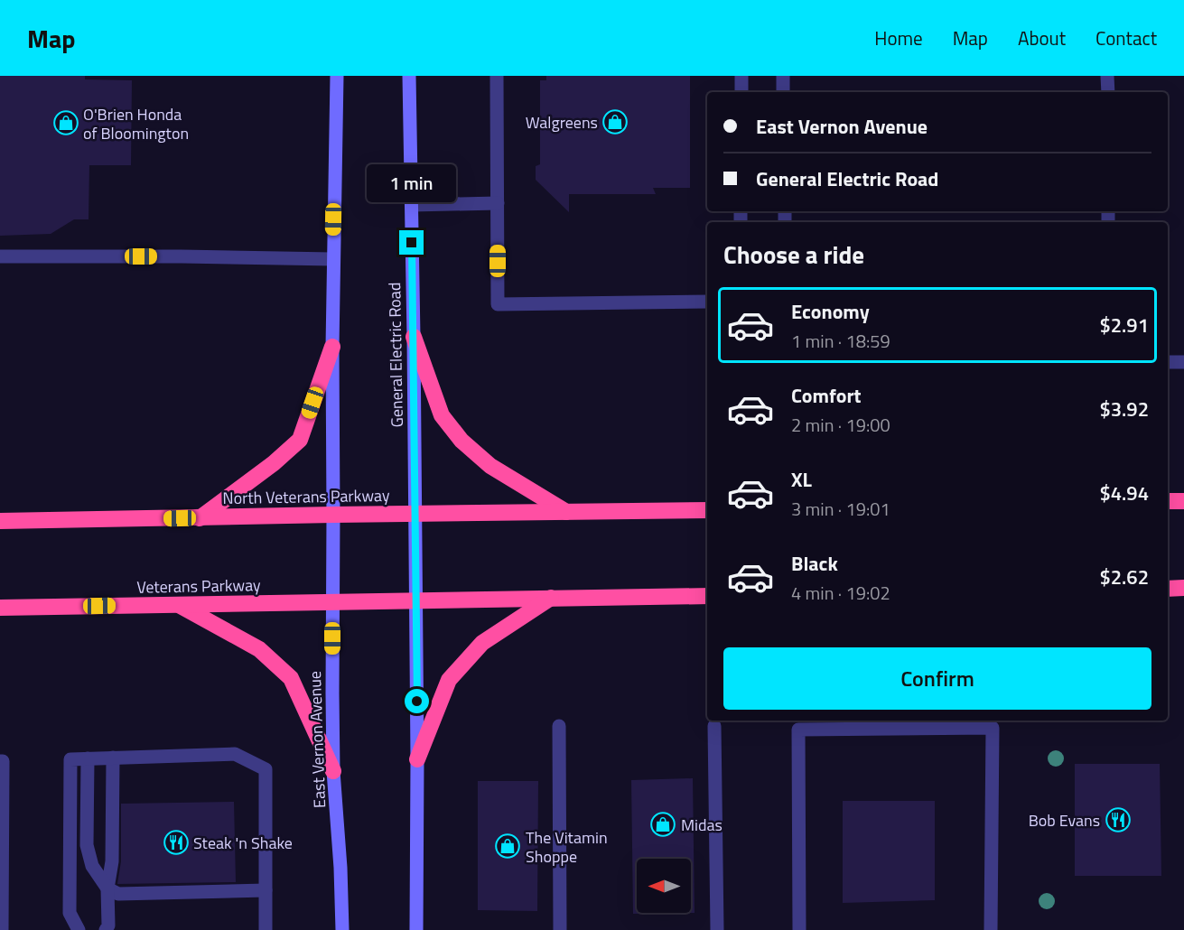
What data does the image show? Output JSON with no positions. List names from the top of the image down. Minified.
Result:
{"streets":{"highway":["North Veterans Parkway","Veterans Parkway"],"main road":["General Electric Road","East Vernon Avenue"]},"crossings":[["General Electric Road","North Veterans Parkway"],["North Veterans Parkway","East Vernon Avenue"],["Veterans Parkway","East Vernon Avenue"]],"places":{"shop":["Walgreens","O'Brien Honda of Bloomington","Midas","The Vitamin Shoppe"],"restaurant":["Bob Evans","Steak 'n Shake"]},"north":"left","page":{"header":"Map","nav":["Home","Map","About","Contact"],"banner":["East Vernon Avenue","General Electric Road"],"bubble":"1 min","heading":"Choose a ride","list":[{"name":"Economy","note":"1 min · 18:59","value":"$2.91"},{"name":"Comfort","note":"2 min · 19:00","value":"$3.92"},{"name":"XL","note":"3 min · 19:01","value":"$4.94"},{"name":"Black","note":"4 min · 19:02","value":"$2.62"}],"buttons":"Confirm"}}
